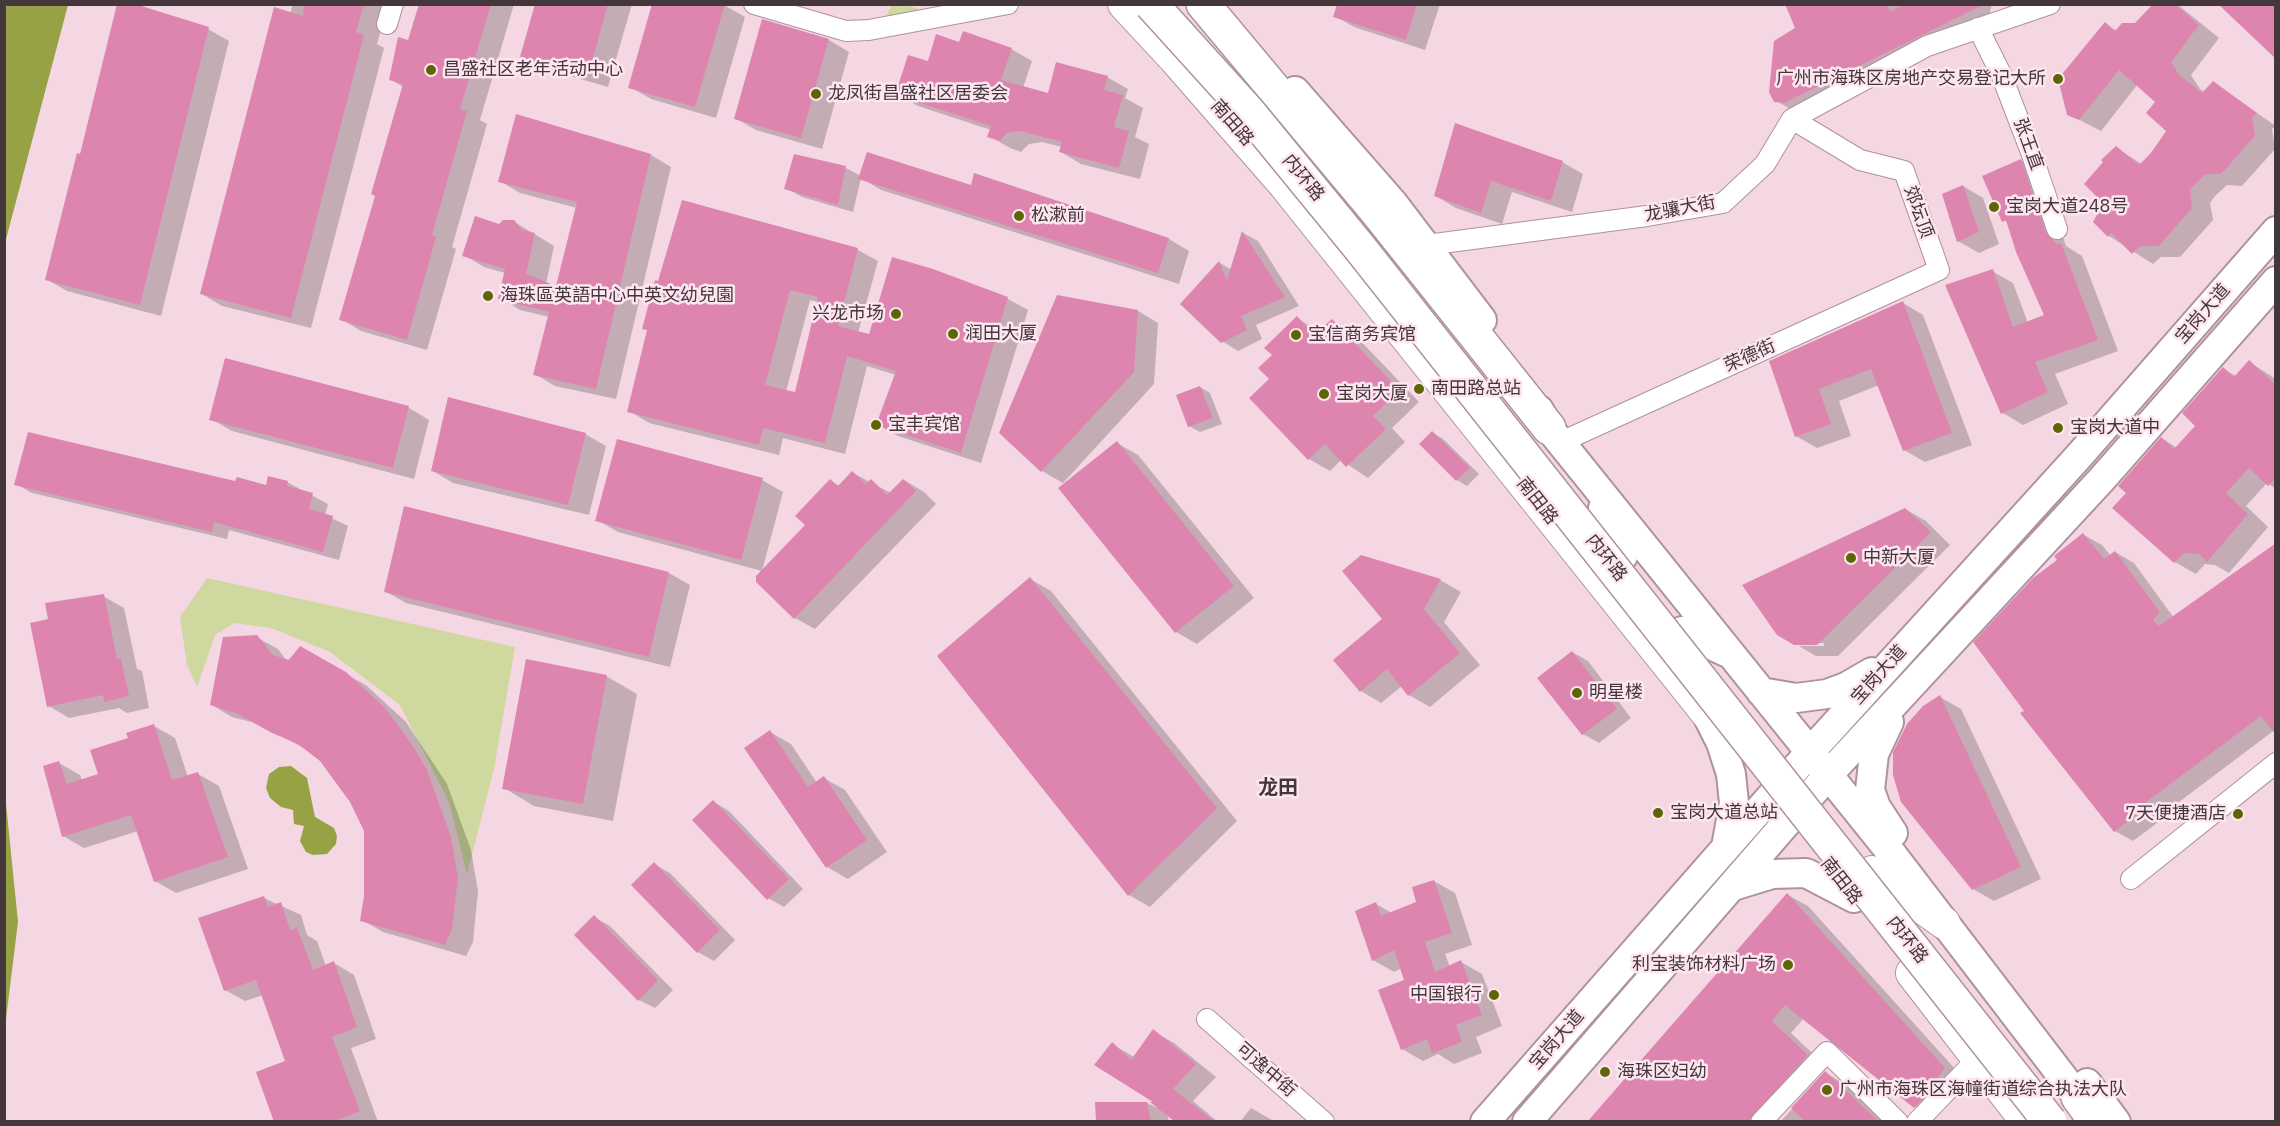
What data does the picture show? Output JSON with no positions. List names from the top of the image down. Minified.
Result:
{"streets":{"highway":["内环路"],"main road":["南田路","宝岗大道"],"street":["张王直","龙骧大街","郊坛顶","荣德街","可逸中街"]},"crossings":[["南田路","内环路"],["南田路","宝岗大道"],["龙骧大街","郊坛顶"],["郊坛顶","荣德街"]],"districts":["龙田"],"places":["昌盛社区老年活动中心","广州市海珠区房地产交易登记大所","龙凤街昌盛社区居委会","宝岗大道248号","松漱前","海珠區英語中心中英文幼兒園","兴龙市场","润田大厦","宝信商务宾馆","南田路总站","宝岗大厦","宝丰宾馆","宝岗大道中","中新大厦","明星楼","宝岗大道总站","7天便捷酒店","利宝装饰材料广场","中国银行","海珠区妇幼","广州市海珠区海幢街道综合执法大队"]}
